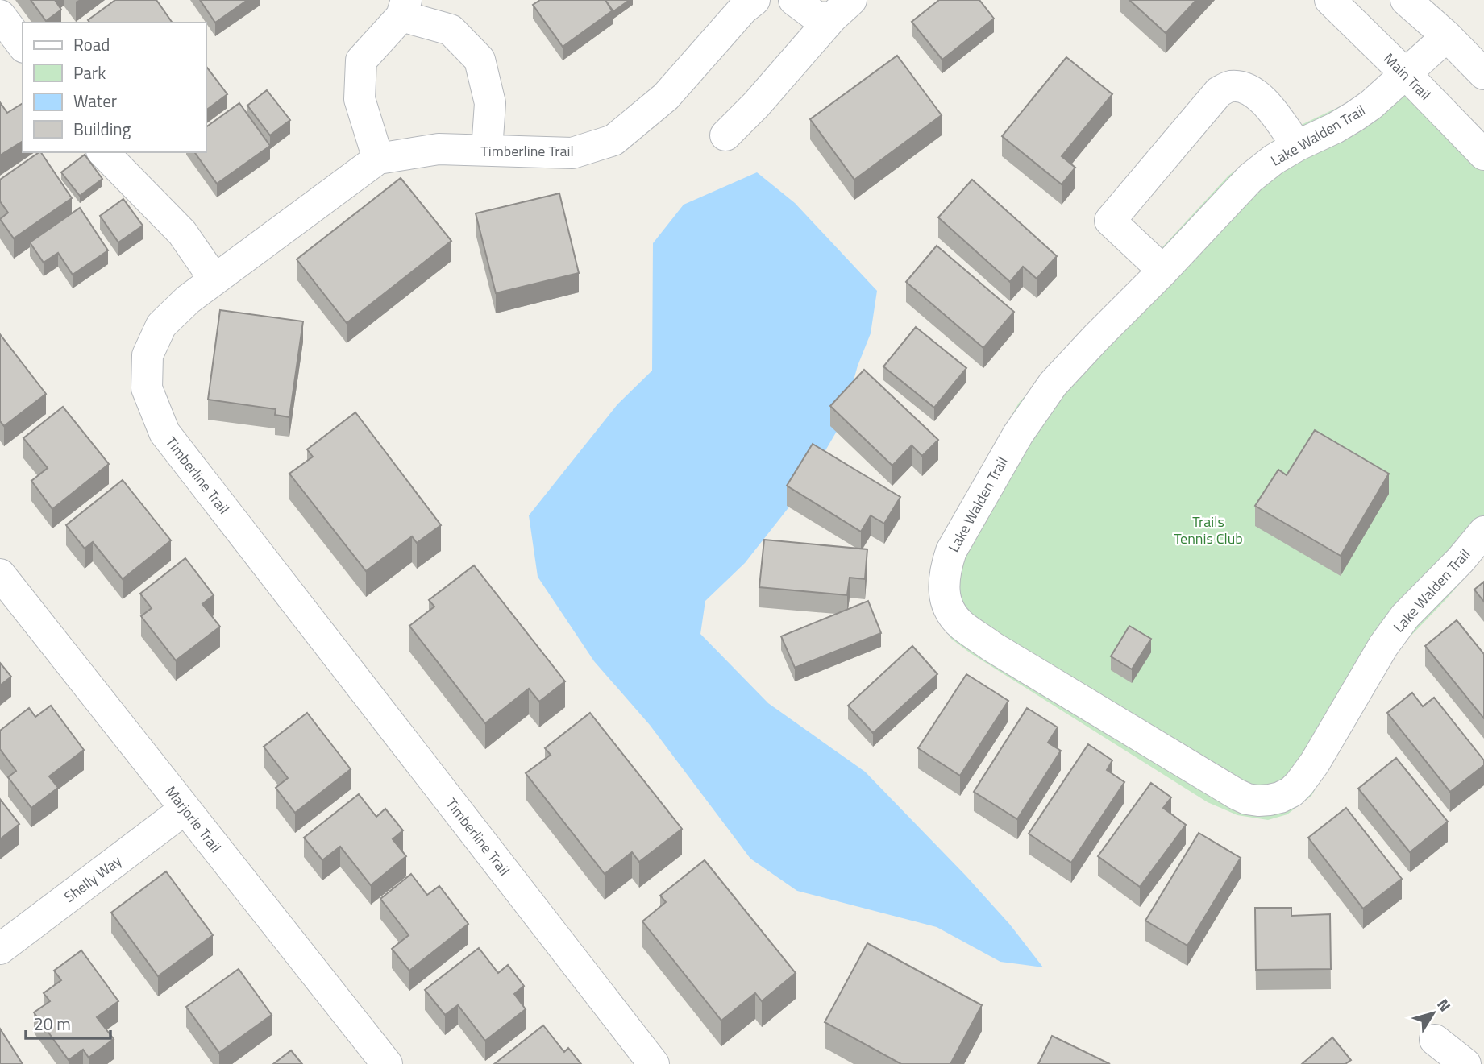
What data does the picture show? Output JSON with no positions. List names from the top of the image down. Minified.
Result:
{"streets":{"street":["Main Trail","Lake Walden Trail","Timberline Trail","Marjorie Trail","Shelly Way"]},"crossings":[["Main Trail","Lake Walden Trail"],["Marjorie Trail","Shelly Way"]],"parks":["Trails Tennis Club"],"legend":["Road","Park","Water","Building"],"scale_bar":"20 m","north":"top right"}
